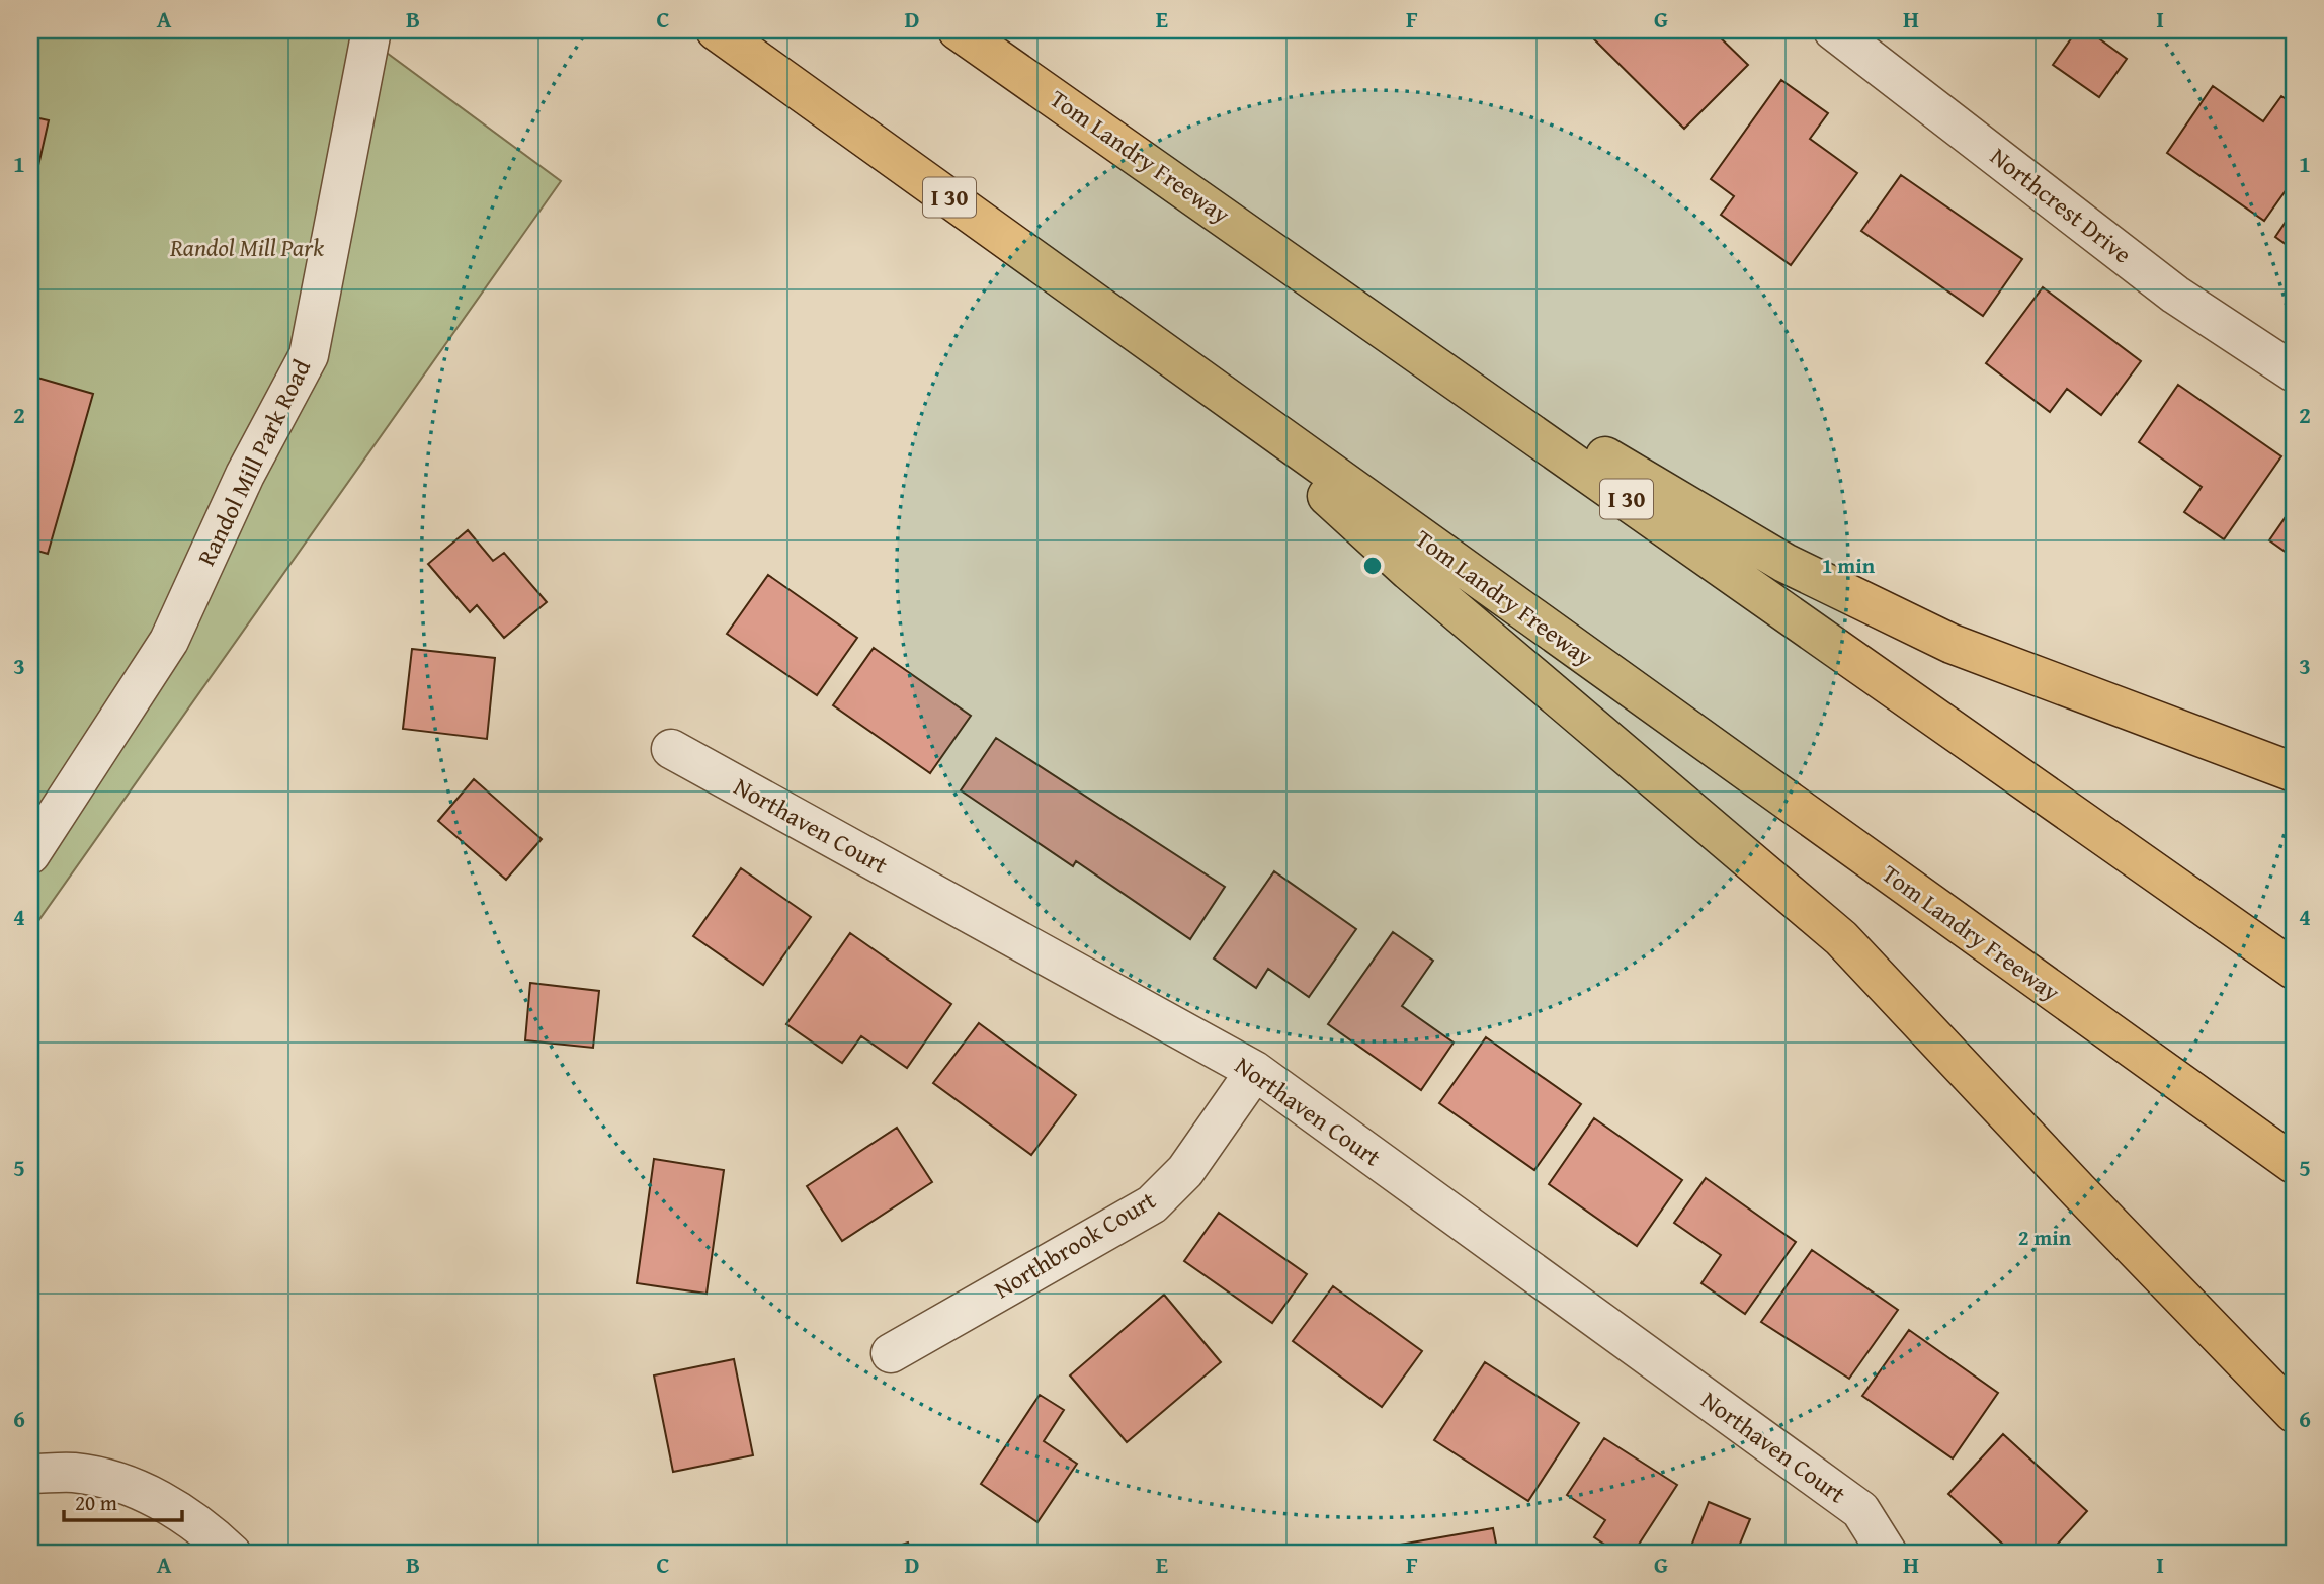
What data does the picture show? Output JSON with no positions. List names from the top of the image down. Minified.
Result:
{"streets":{"highway":["Tom Landry Freeway","I 30"],"street":["Northcrest Drive","Randol Mill Park Road","Northaven Court","Northbrook Court"]},"crossings":[["Northaven Court","Northbrook Court"]],"parks":["Randol Mill Park"],"scale_bar":"20 m","grid":{"columns":["A","B","C","D","E","F","G","H","I"],"rows":["1","2","3","4","5","6"]},"rings":["1 min","2 min"]}
